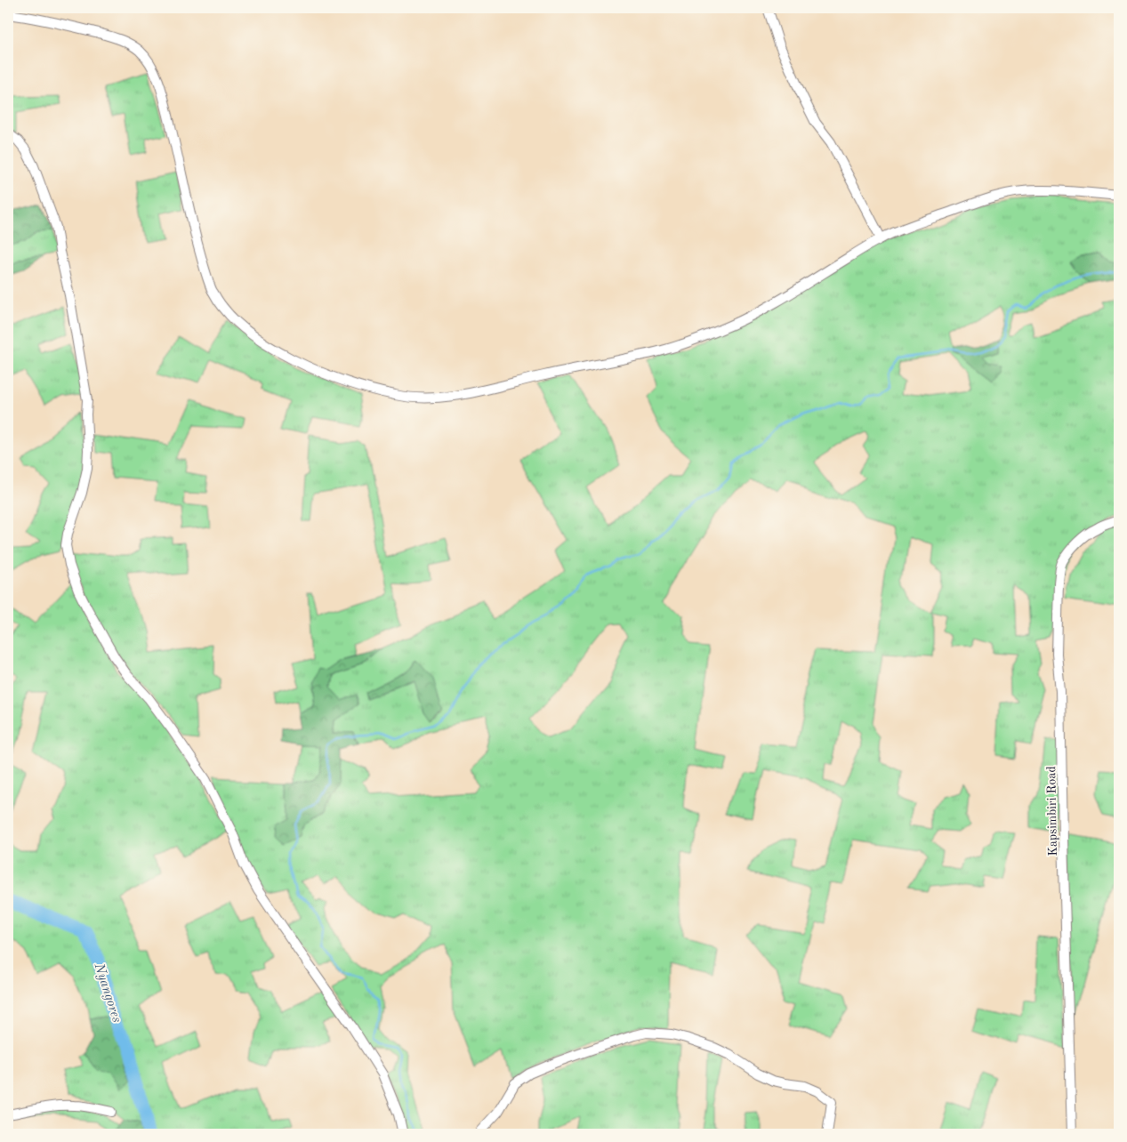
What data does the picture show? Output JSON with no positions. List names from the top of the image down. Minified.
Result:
{"streets":{"street":["Kapsimbiri Road"]},"water":["Nyangores"]}
